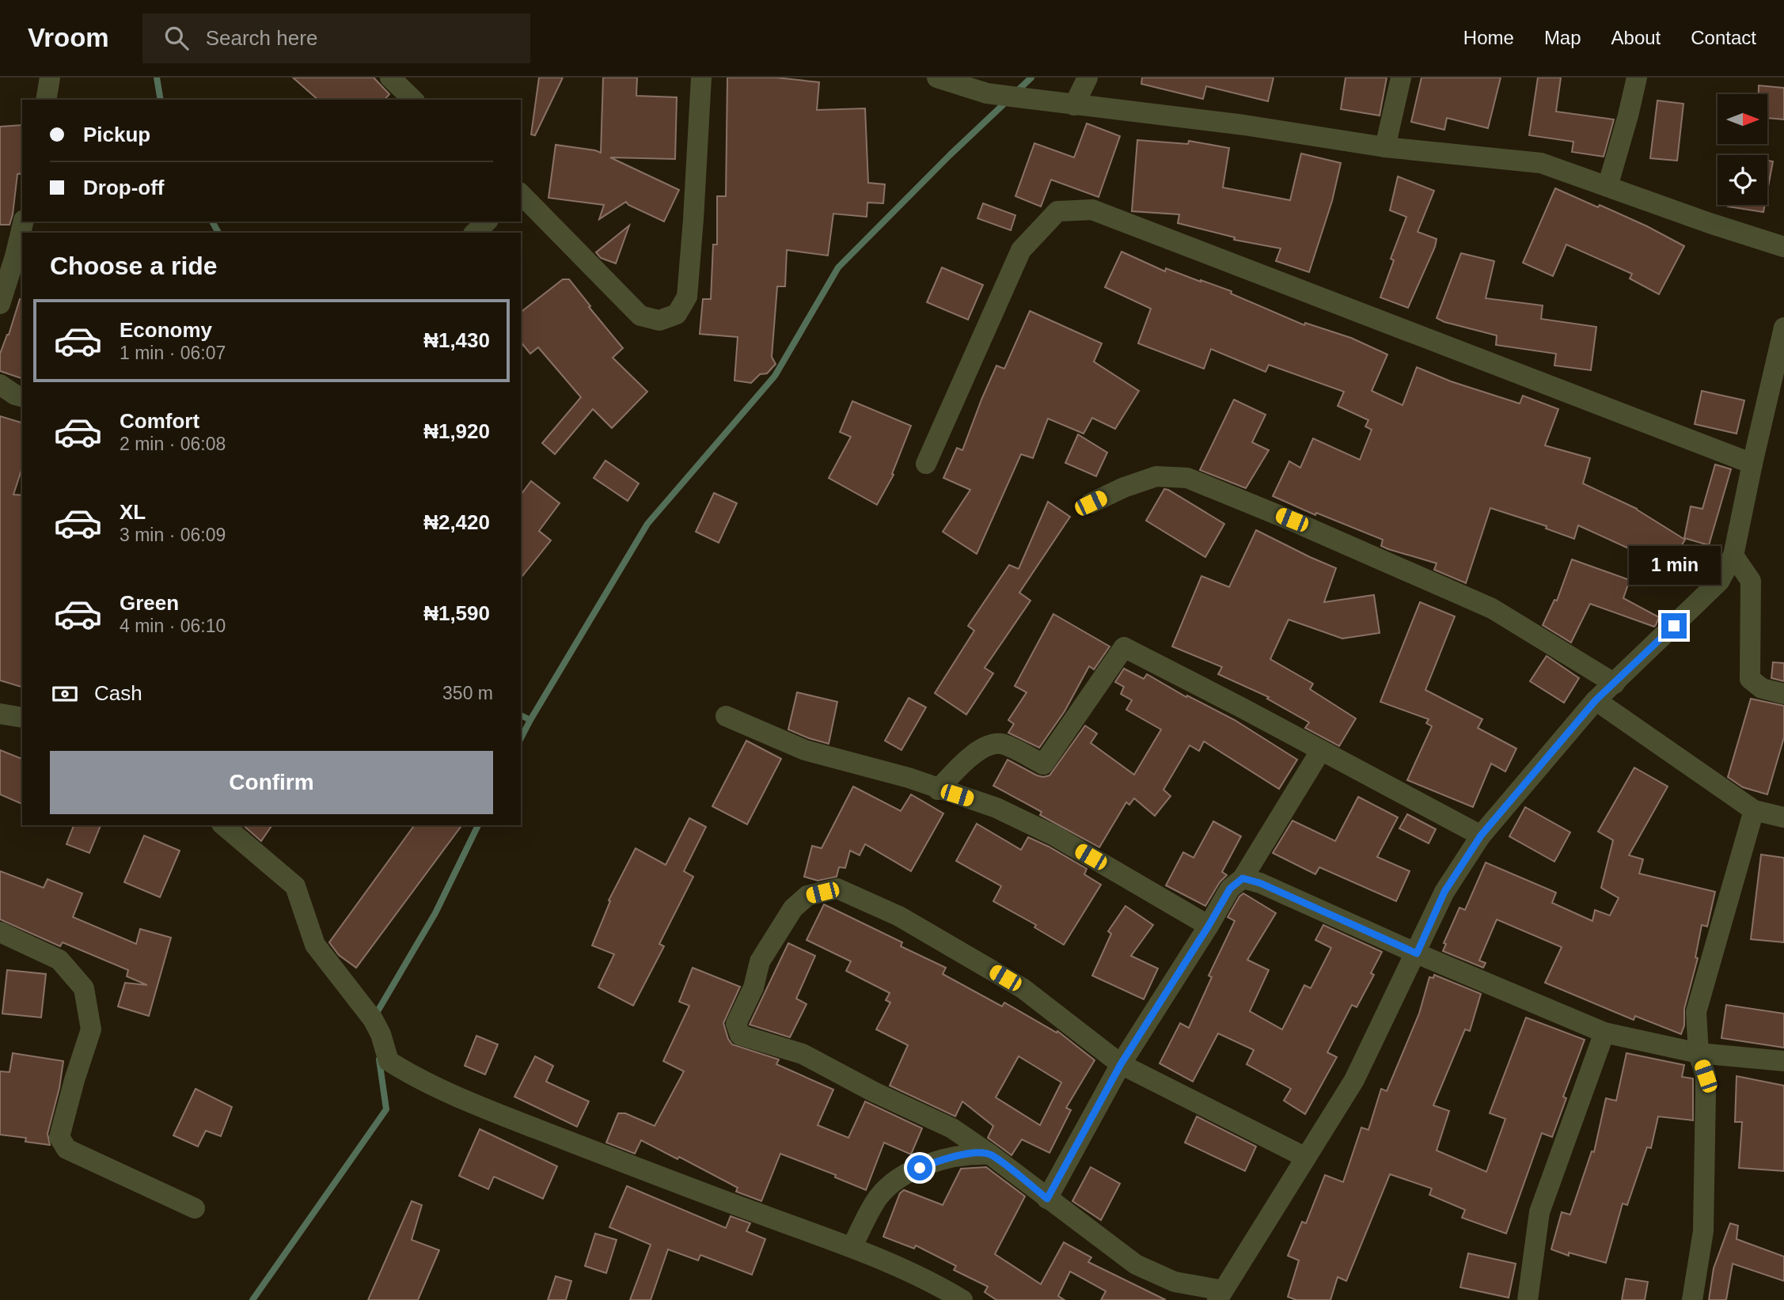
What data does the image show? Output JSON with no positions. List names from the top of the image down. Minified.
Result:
{"north":"right","page":{"header":"Vroom","search":"Search here","nav":["Home","Map","About","Contact"],"banner":["Pickup","Drop-off"],"heading":"Choose a ride","list":[{"name":"Economy","note":"1 min · 06:07","value":"₦1,430"},{"name":"Comfort","note":"2 min · 06:08","value":"₦1,920"},{"name":"XL","note":"3 min · 06:09","value":"₦2,420"},{"name":"Green","note":"4 min · 06:10","value":"₦1,590"}],"bubble":"1 min","pay":["Cash","350 m"],"buttons":"Confirm"}}
